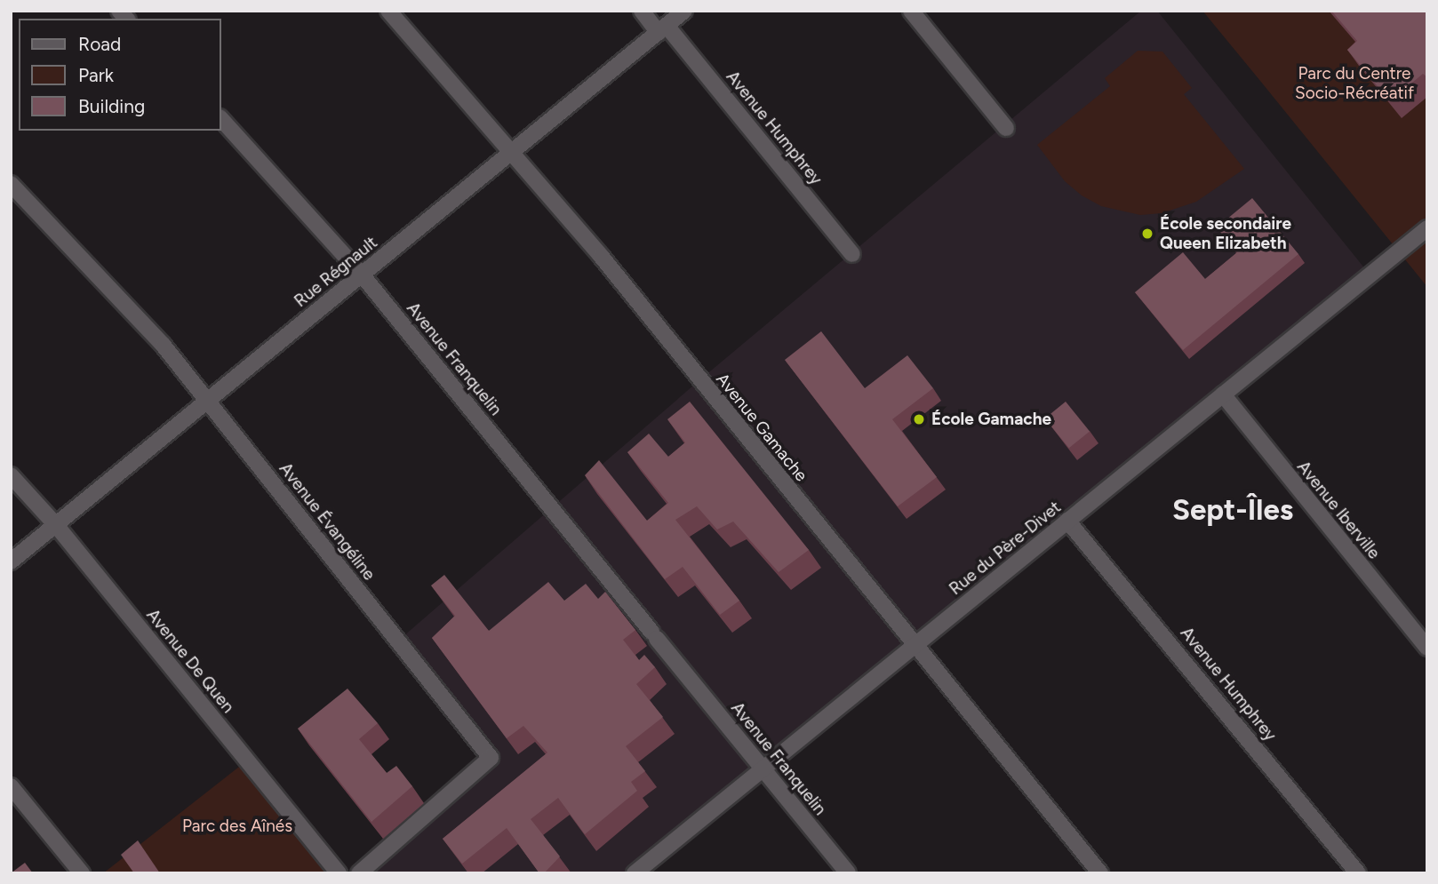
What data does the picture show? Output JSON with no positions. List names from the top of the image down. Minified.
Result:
{"streets":{"street":["Avenue Humphrey","Rue Régnault","Avenue Franquelin","Avenue Gamache","Avenue Iberville","Avenue Évangéline","Rue du Père-Divet","Avenue De Quen"]},"crossings":[["Avenue Humphrey","Rue Régnault"],["Avenue Humphrey","Rue du Père-Divet"],["Rue Régnault","Avenue Franquelin"],["Rue Régnault","Avenue Gamache"],["Rue Régnault","Avenue Évangéline"],["Rue Régnault","Avenue De Quen"],["Avenue Franquelin","Rue du Père-Divet"],["Avenue Gamache","Rue du Père-Divet"],["Avenue Iberville","Rue du Père-Divet"]],"districts":["Sept-Îles"],"parks":["Parc du Centre Socio-Récréatif","Parc des Aînés"],"places":["École secondaire Queen Elizabeth","École Gamache"],"legend":["Road","Park","Building"]}
